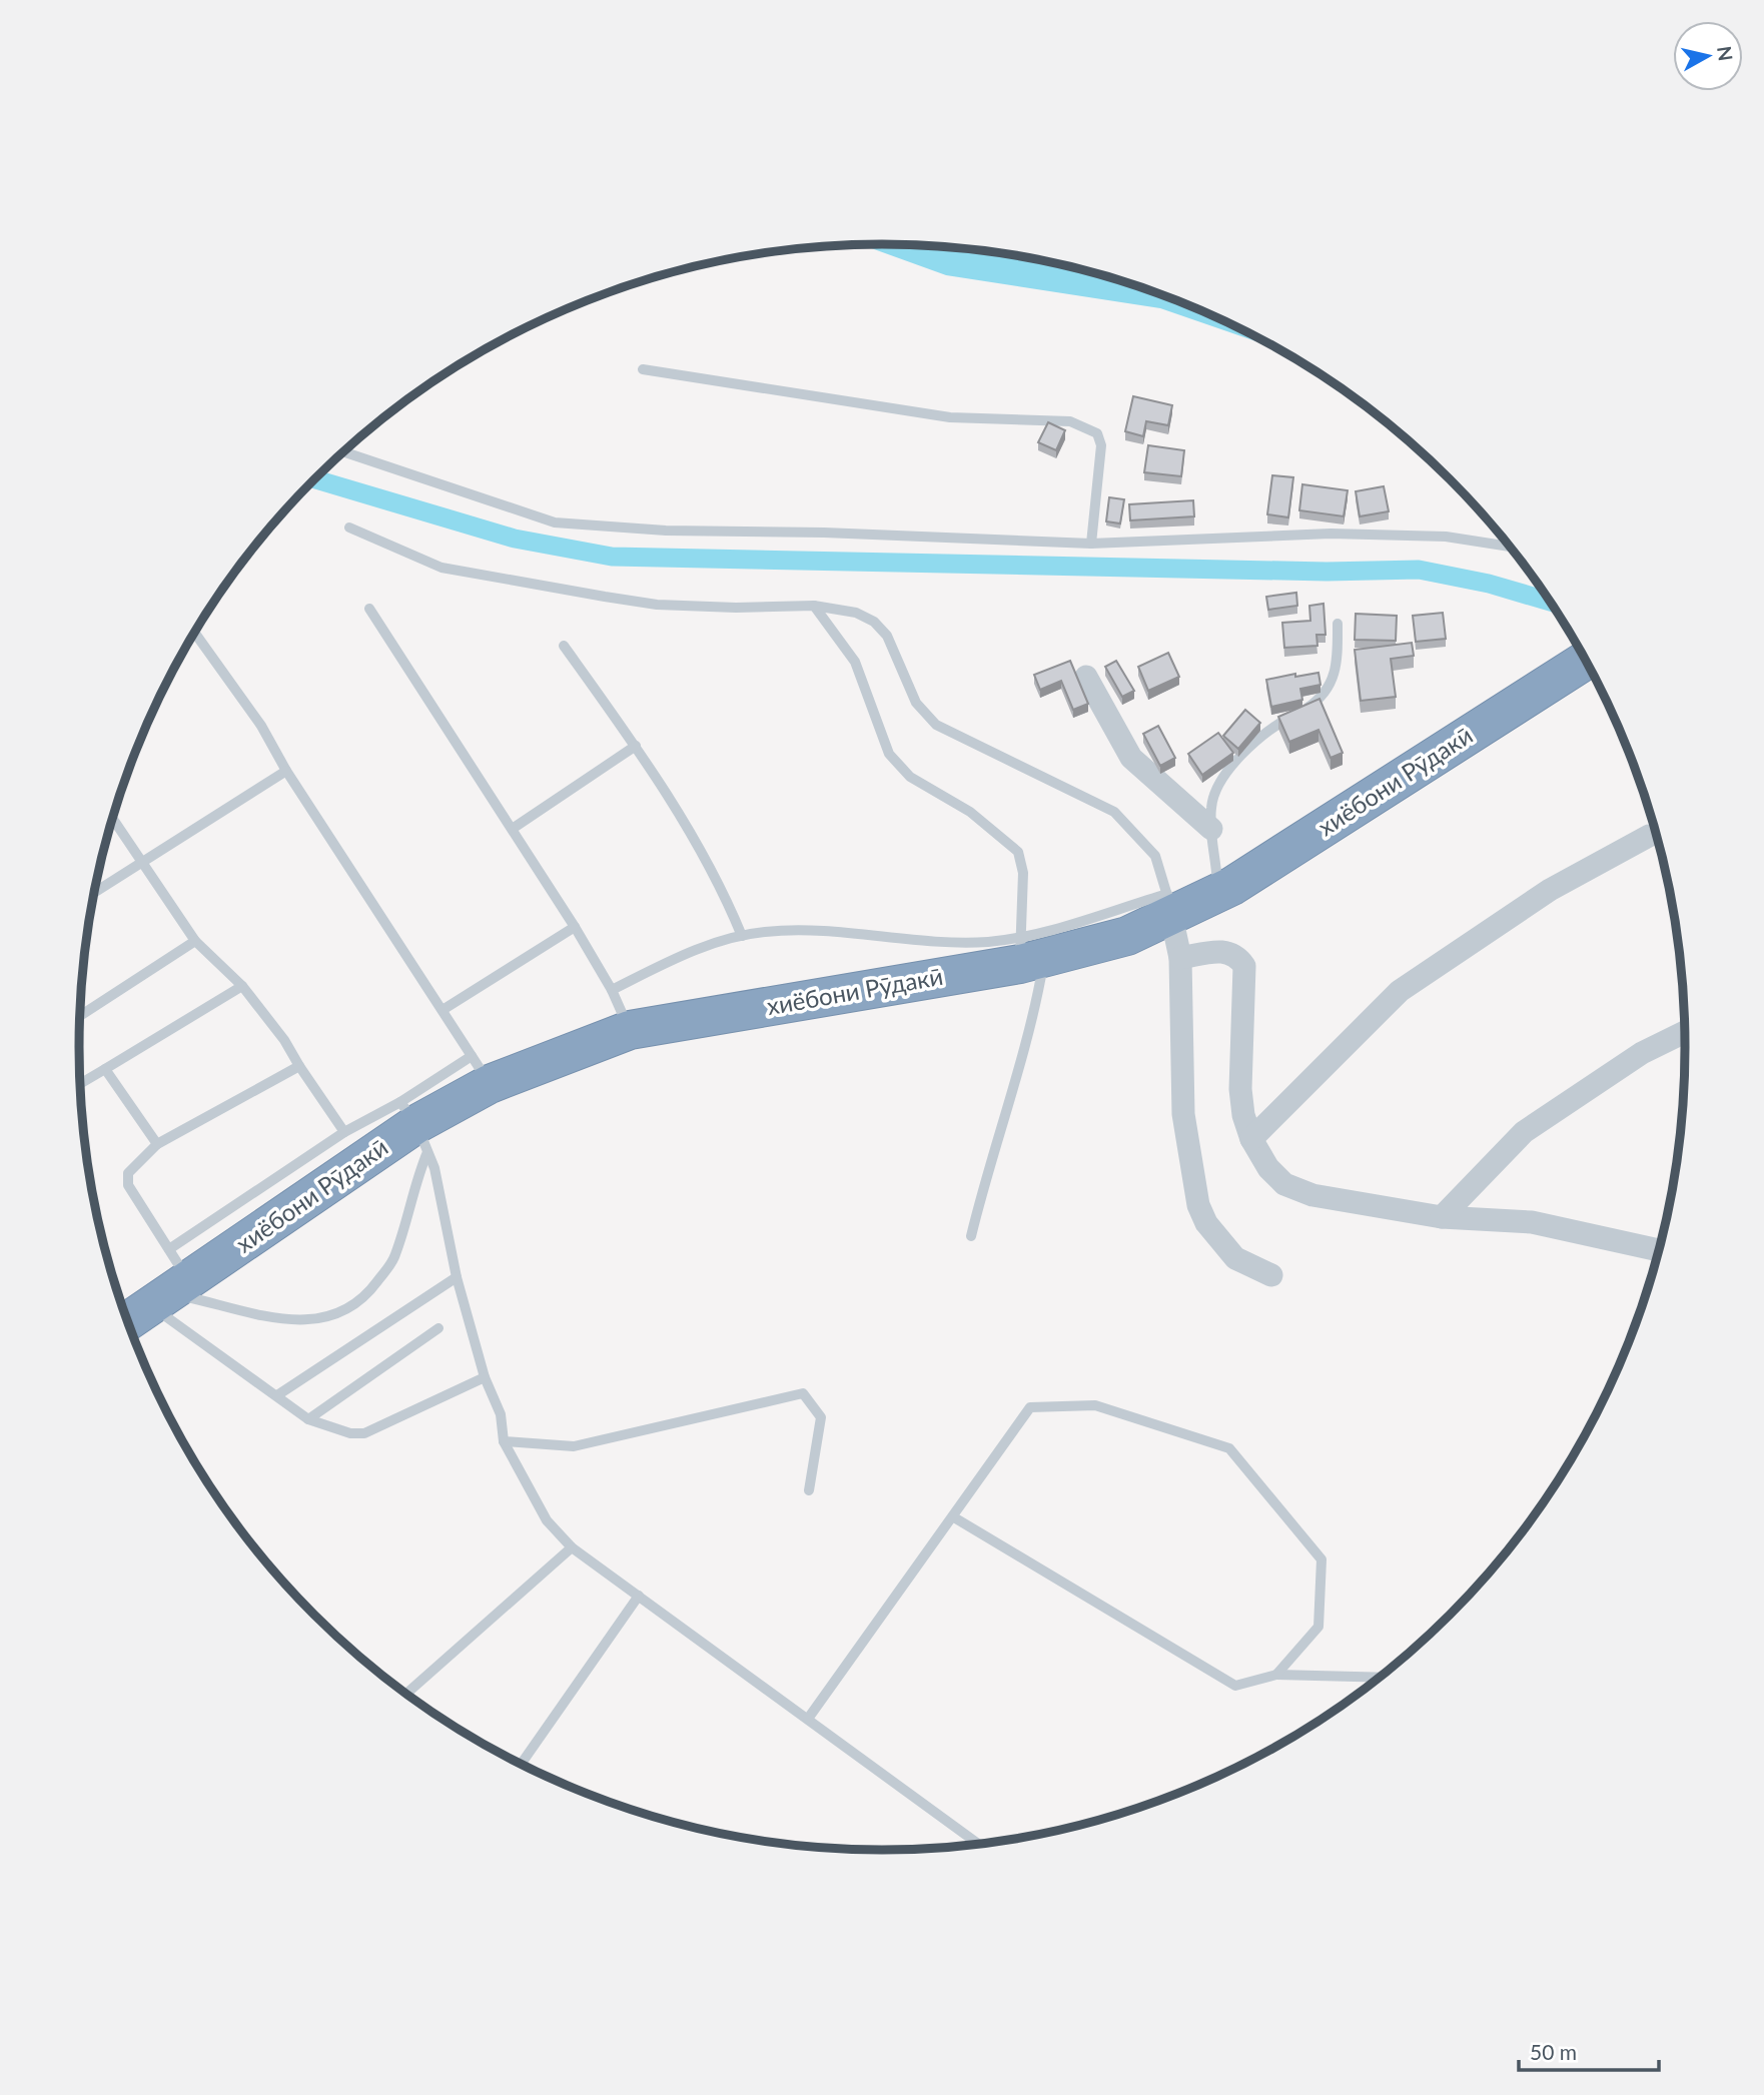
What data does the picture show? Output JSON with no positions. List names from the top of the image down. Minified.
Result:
{"streets":{"highway":["хиёбони Рӯдакӣ"]},"scale_bar":"50 m","north":"right"}
